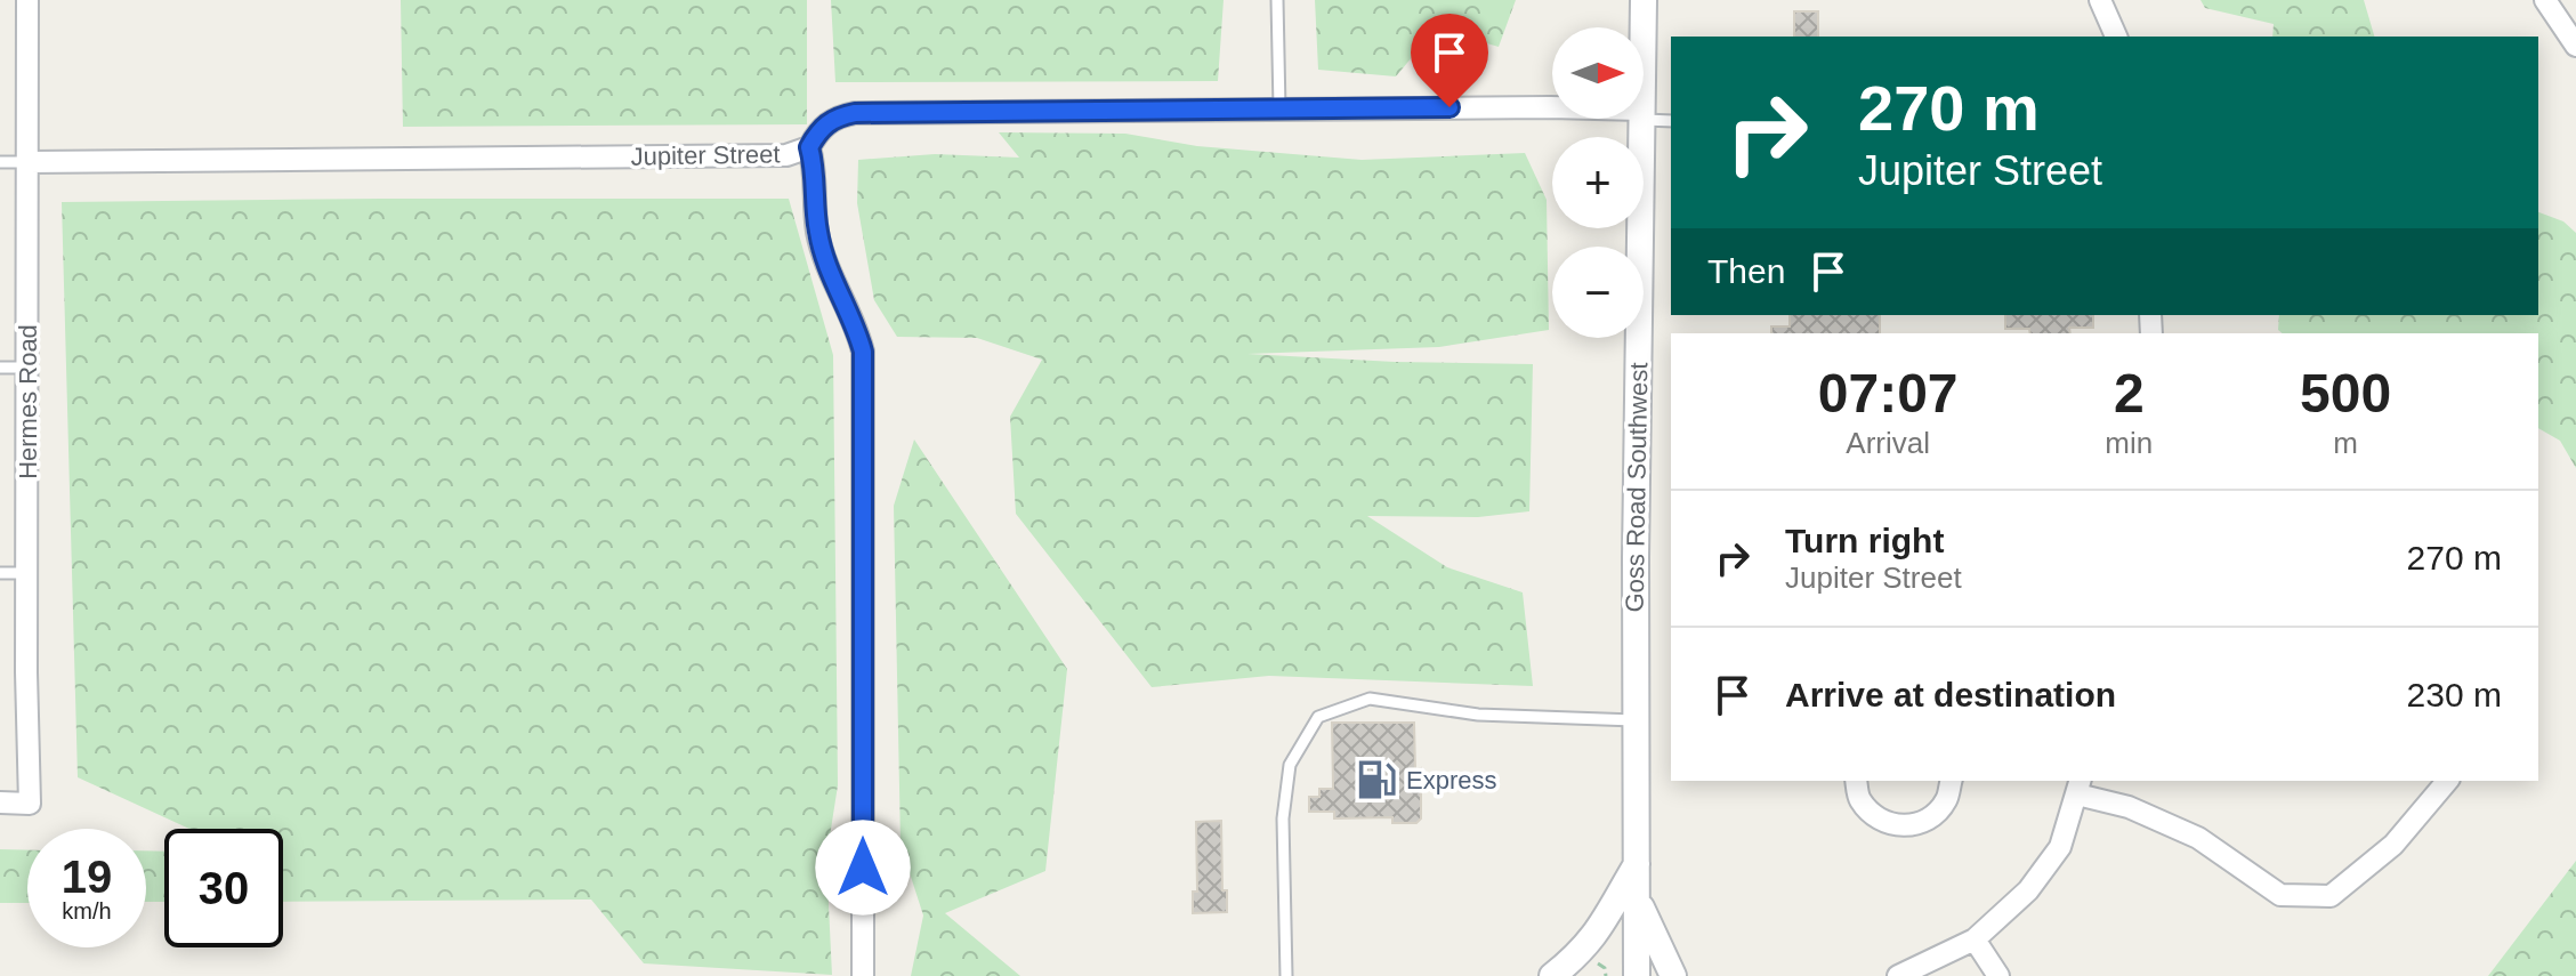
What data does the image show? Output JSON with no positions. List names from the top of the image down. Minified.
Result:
{"streets":{"street":["Jupiter Street","Hermes Road","Goss Road Southwest"]},"crossings":[["Jupiter Street","Hermes Road"]],"places":{"fuel station":["Express"]},"north":"right","page":{"map_buttons":["+","−"],"turn":["270 m","Jupiter Street"],"then":"Then","eta":["07:07","Arrival","2","min","500","m"],"list":[{"name":"Turn right","note":"Jupiter Street","value":"270 m"},{"name":"Arrive at destination","value":"230 m"}],"speed":"19 km/h","limit":"30"}}
